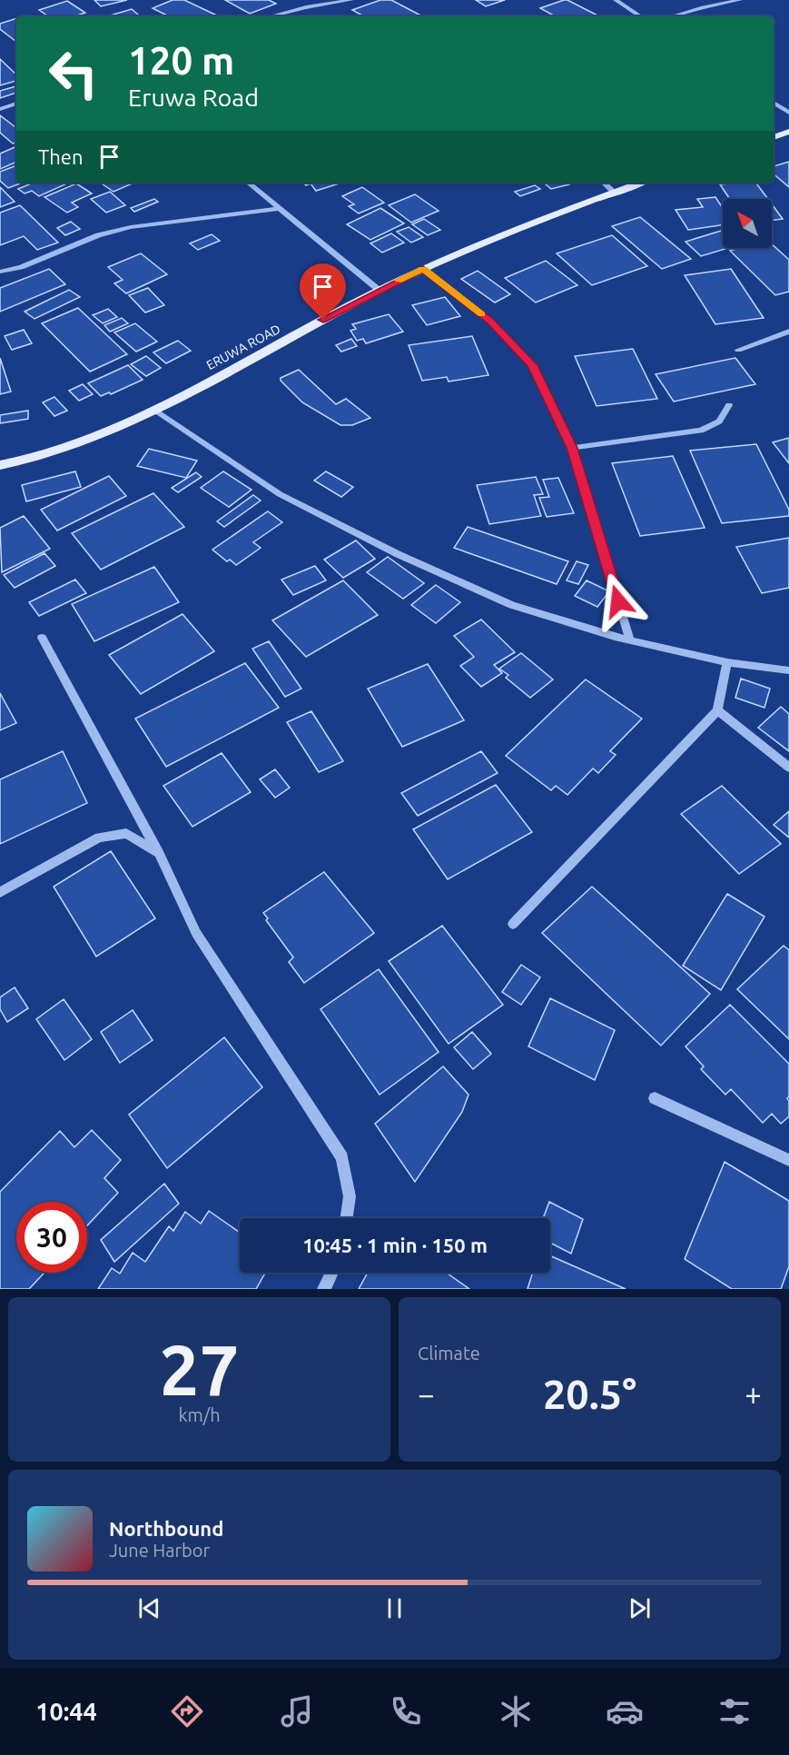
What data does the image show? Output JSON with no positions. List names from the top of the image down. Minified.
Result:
{"streets":{"main road":["ERUWA ROAD"]},"north":"top left","page":{"turn":["120 m","Eruwa Road"],"then":"Then","limit":"30","trip":"10:45 · 1 min · 150 m","tile":[["27","km/h"],"Climate"],"heat":["−","20.5°","+"],"song":["Northbound","June Harbor"],"tabs":"10:44"}}
